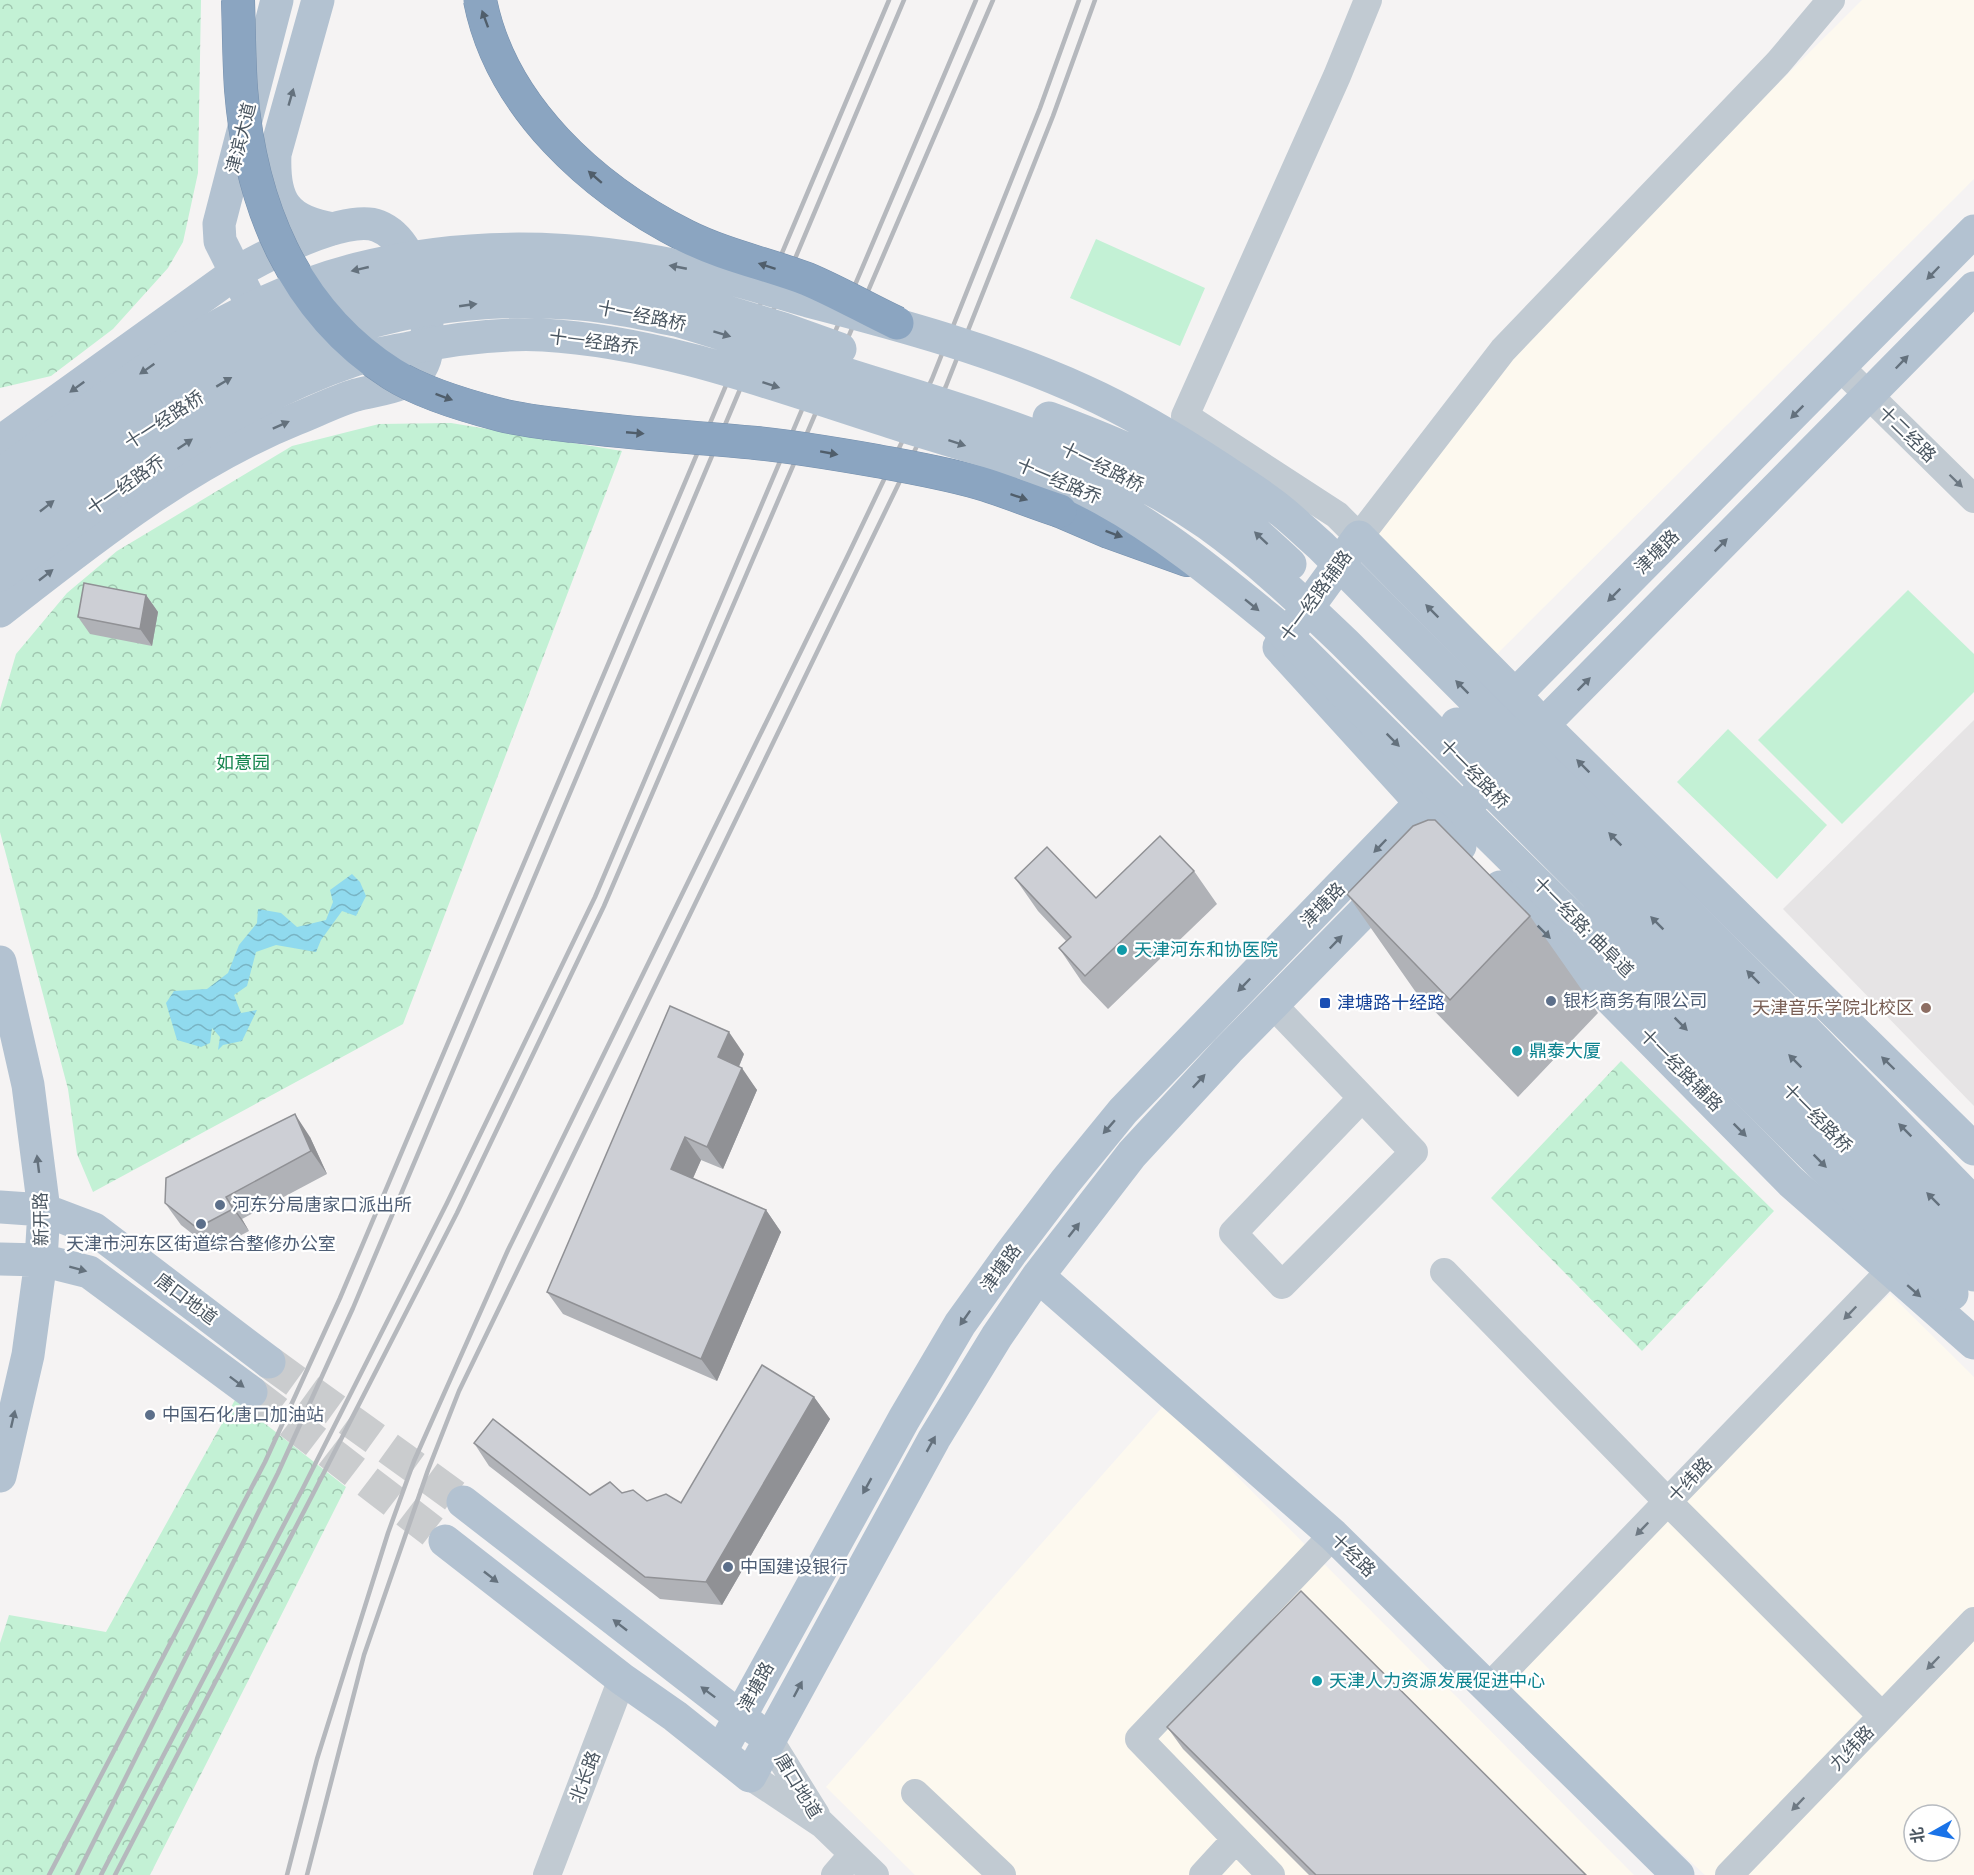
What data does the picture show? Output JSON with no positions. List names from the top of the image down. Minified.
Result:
{"streets":{"main road":["津滨大道","十一经路桥","十一经路乔","津塘路","十一经路辅路","十一经路; 曲阜道","新开路","唐口地道","十经路"],"street":["十二经路","十纬路","九纬路","北长路"]},"crossings":[["十一经路桥","十一经路; 曲阜道"],["十一经路乔","十一经路; 曲阜道"],["十二经路","津塘路"],["津塘路","十一经路辅路"],["津塘路","唐口地道"],["津塘路","十经路"],["十一经路辅路","十纬路"],["新开路","唐口地道"],["唐口地道","北长路"],["十纬路","十经路"]],"one_way":["十二经路","新开路","十纬路","九纬路"],"parks":["如意园"],"places":{"other":["天津河东和协医院","银杉商务有限公司","天津音乐学院北校区","鼎泰大厦","河东分局唐家口派出所","天津市河东区街道综合整修办公室","中国石化唐口加油站","中国建设银行","天津人力资源发展促进中心"],"transit":["津塘路十经路"]},"north":"left"}
